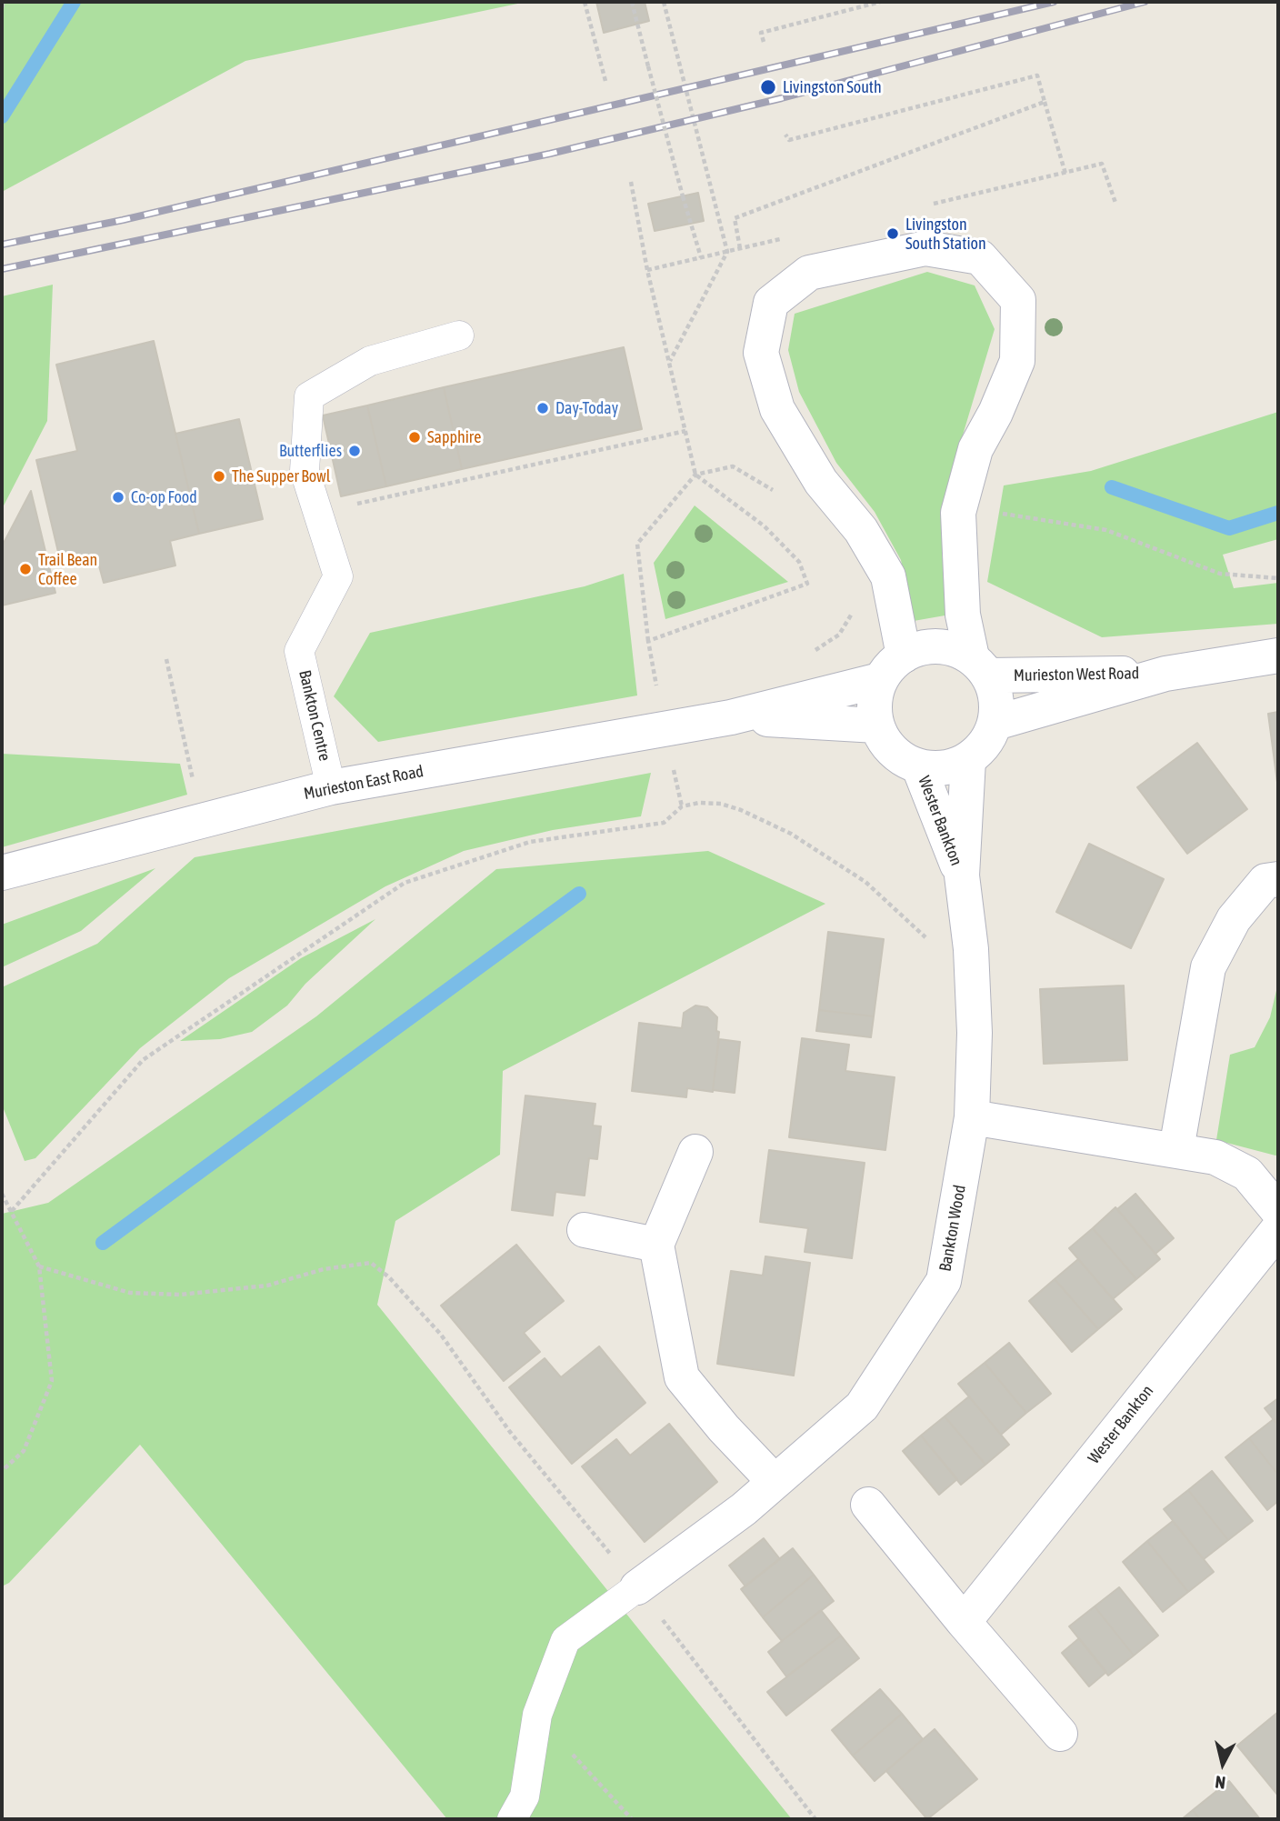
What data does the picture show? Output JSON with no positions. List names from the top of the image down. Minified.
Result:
{"streets":{"street":["Murieston West Road","Murieston East Road","Wester Bankton","Bankton Wood"],"lane":["Bankton Centre"]},"crossings":[["Murieston West Road","Murieston East Road"],["Murieston West Road","Wester Bankton"],["Bankton Centre","Murieston East Road"],["Murieston East Road","Wester Bankton"],["Wester Bankton","Bankton Wood"]],"places":["Livingston South","Livingston South Station","Day-Today","Sapphire","Butterflies","The Supper Bowl","Co-op Food","Trail Bean Coffee"],"north":"bottom"}
